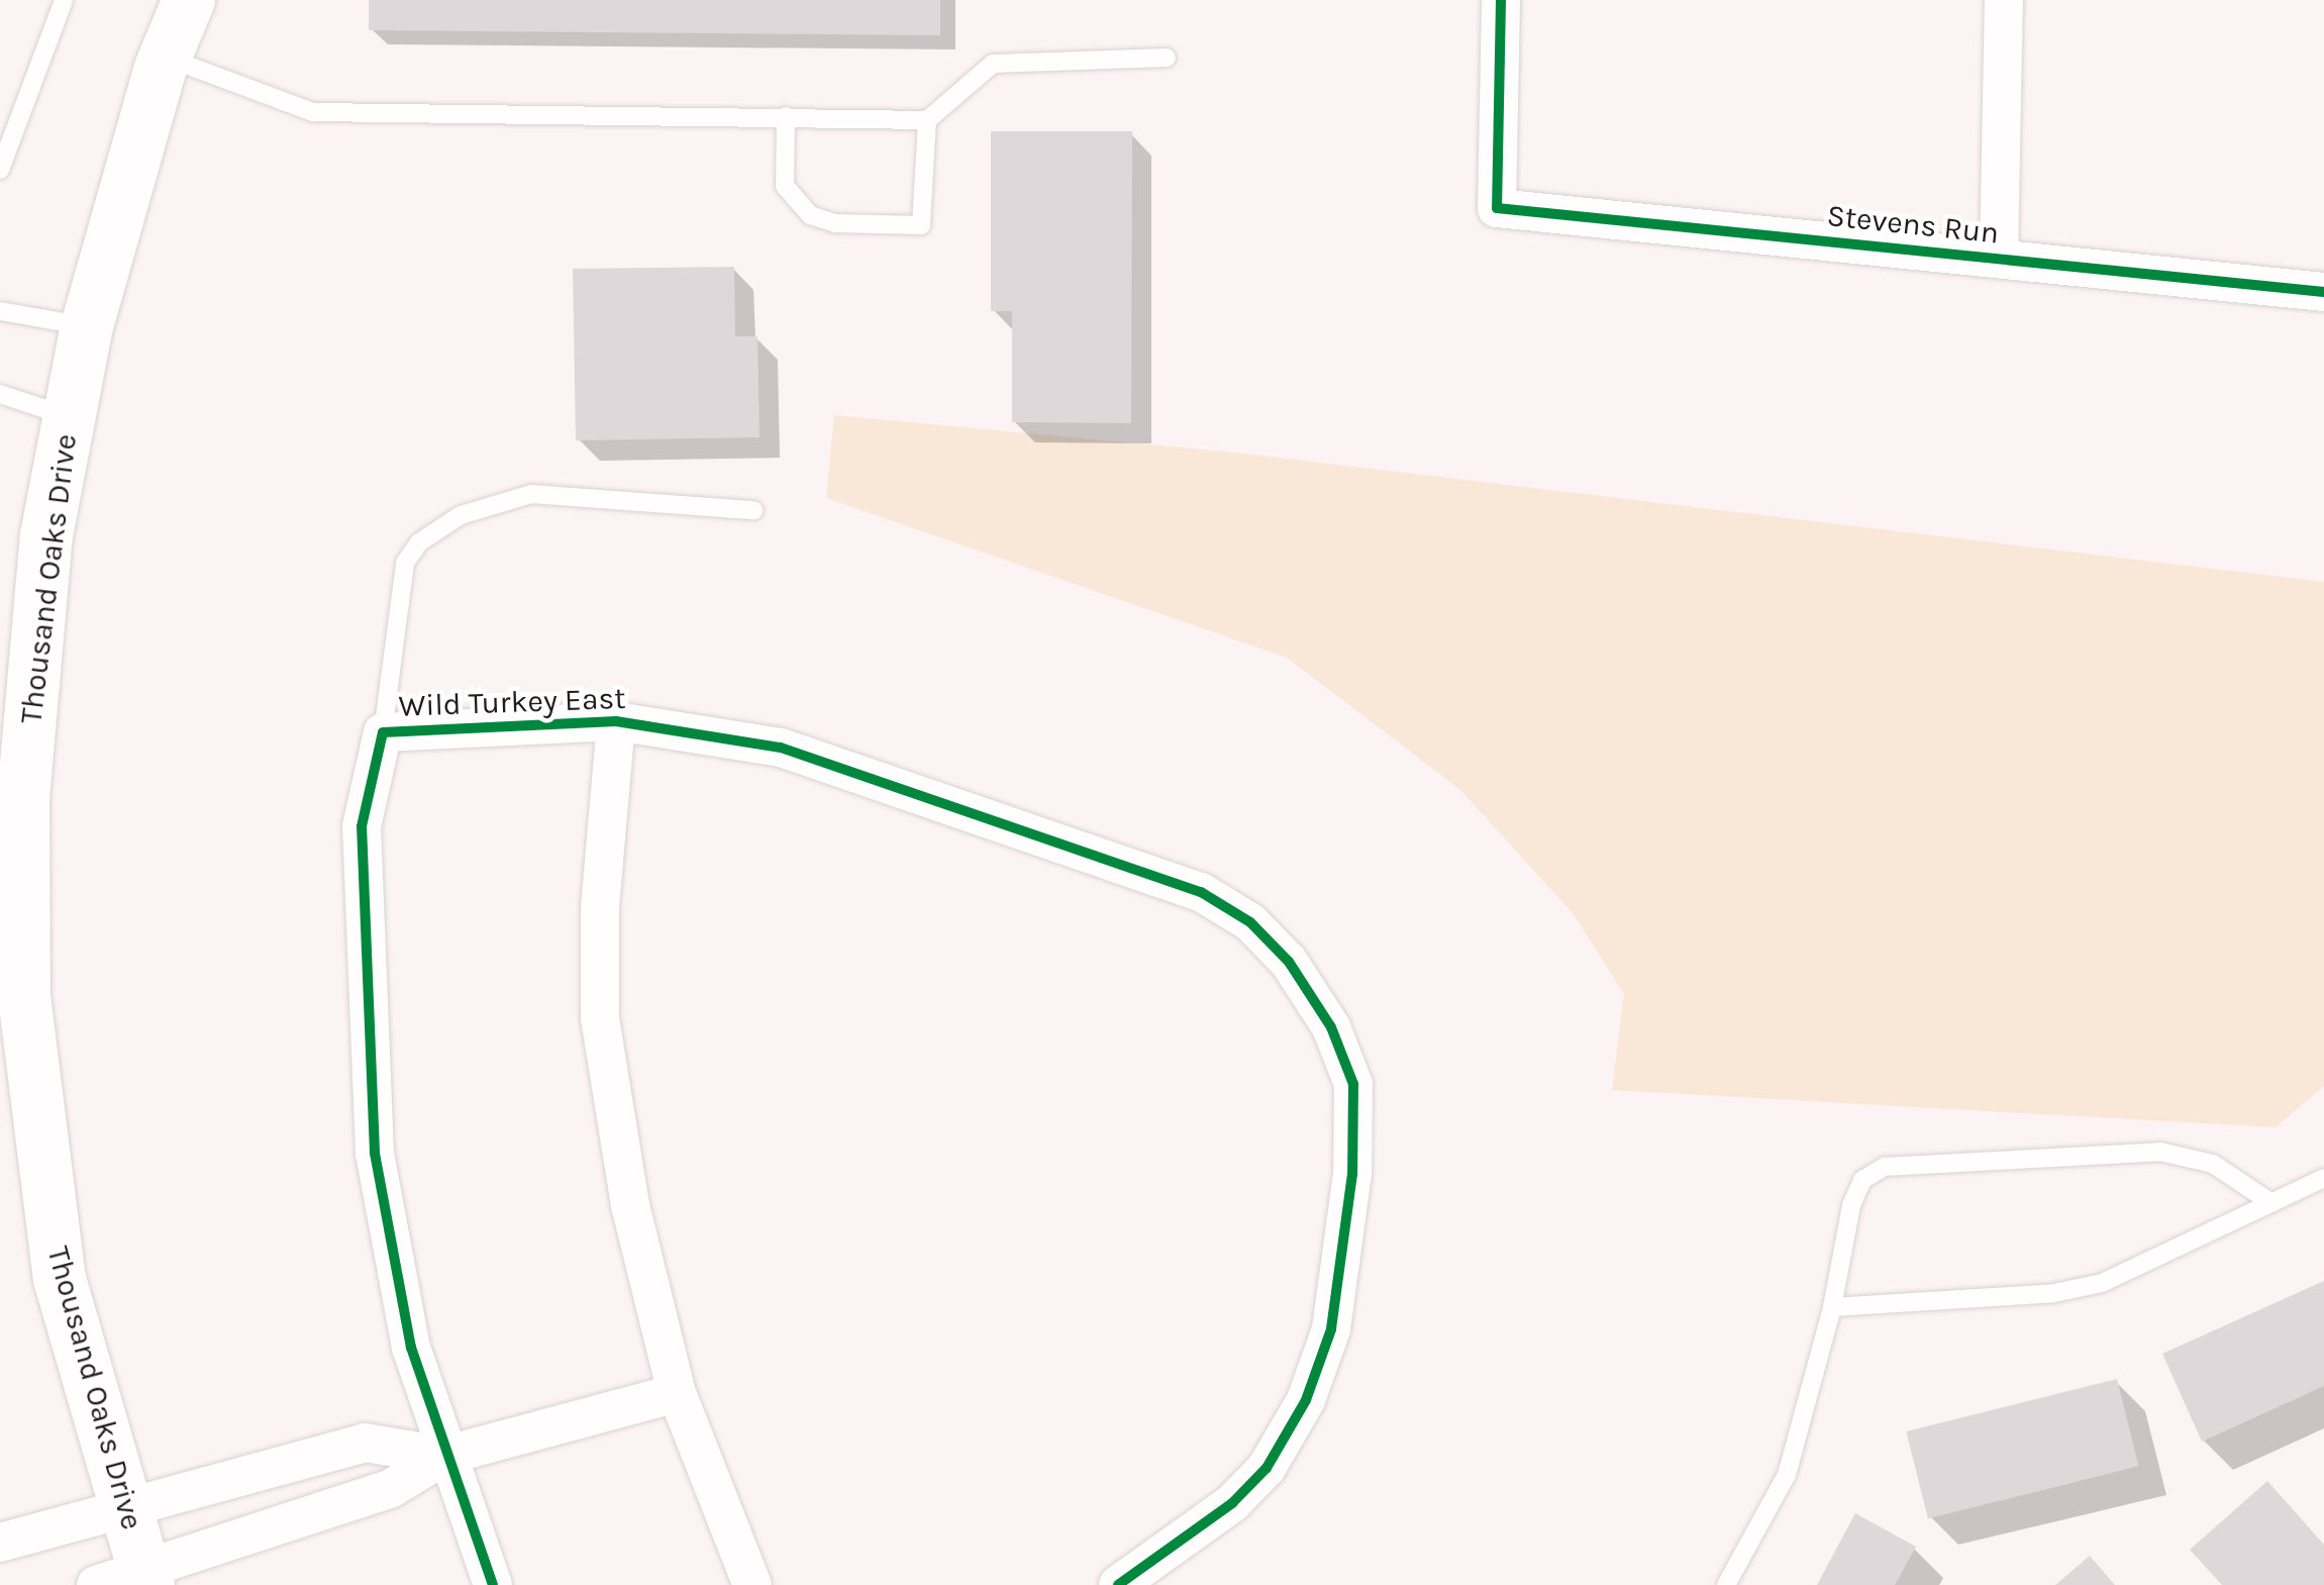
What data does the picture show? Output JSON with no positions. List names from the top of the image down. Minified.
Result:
{"streets":{"main road":["Thousand Oaks Drive"],"street":["Stevens Run","Wild Turkey East"]}}
